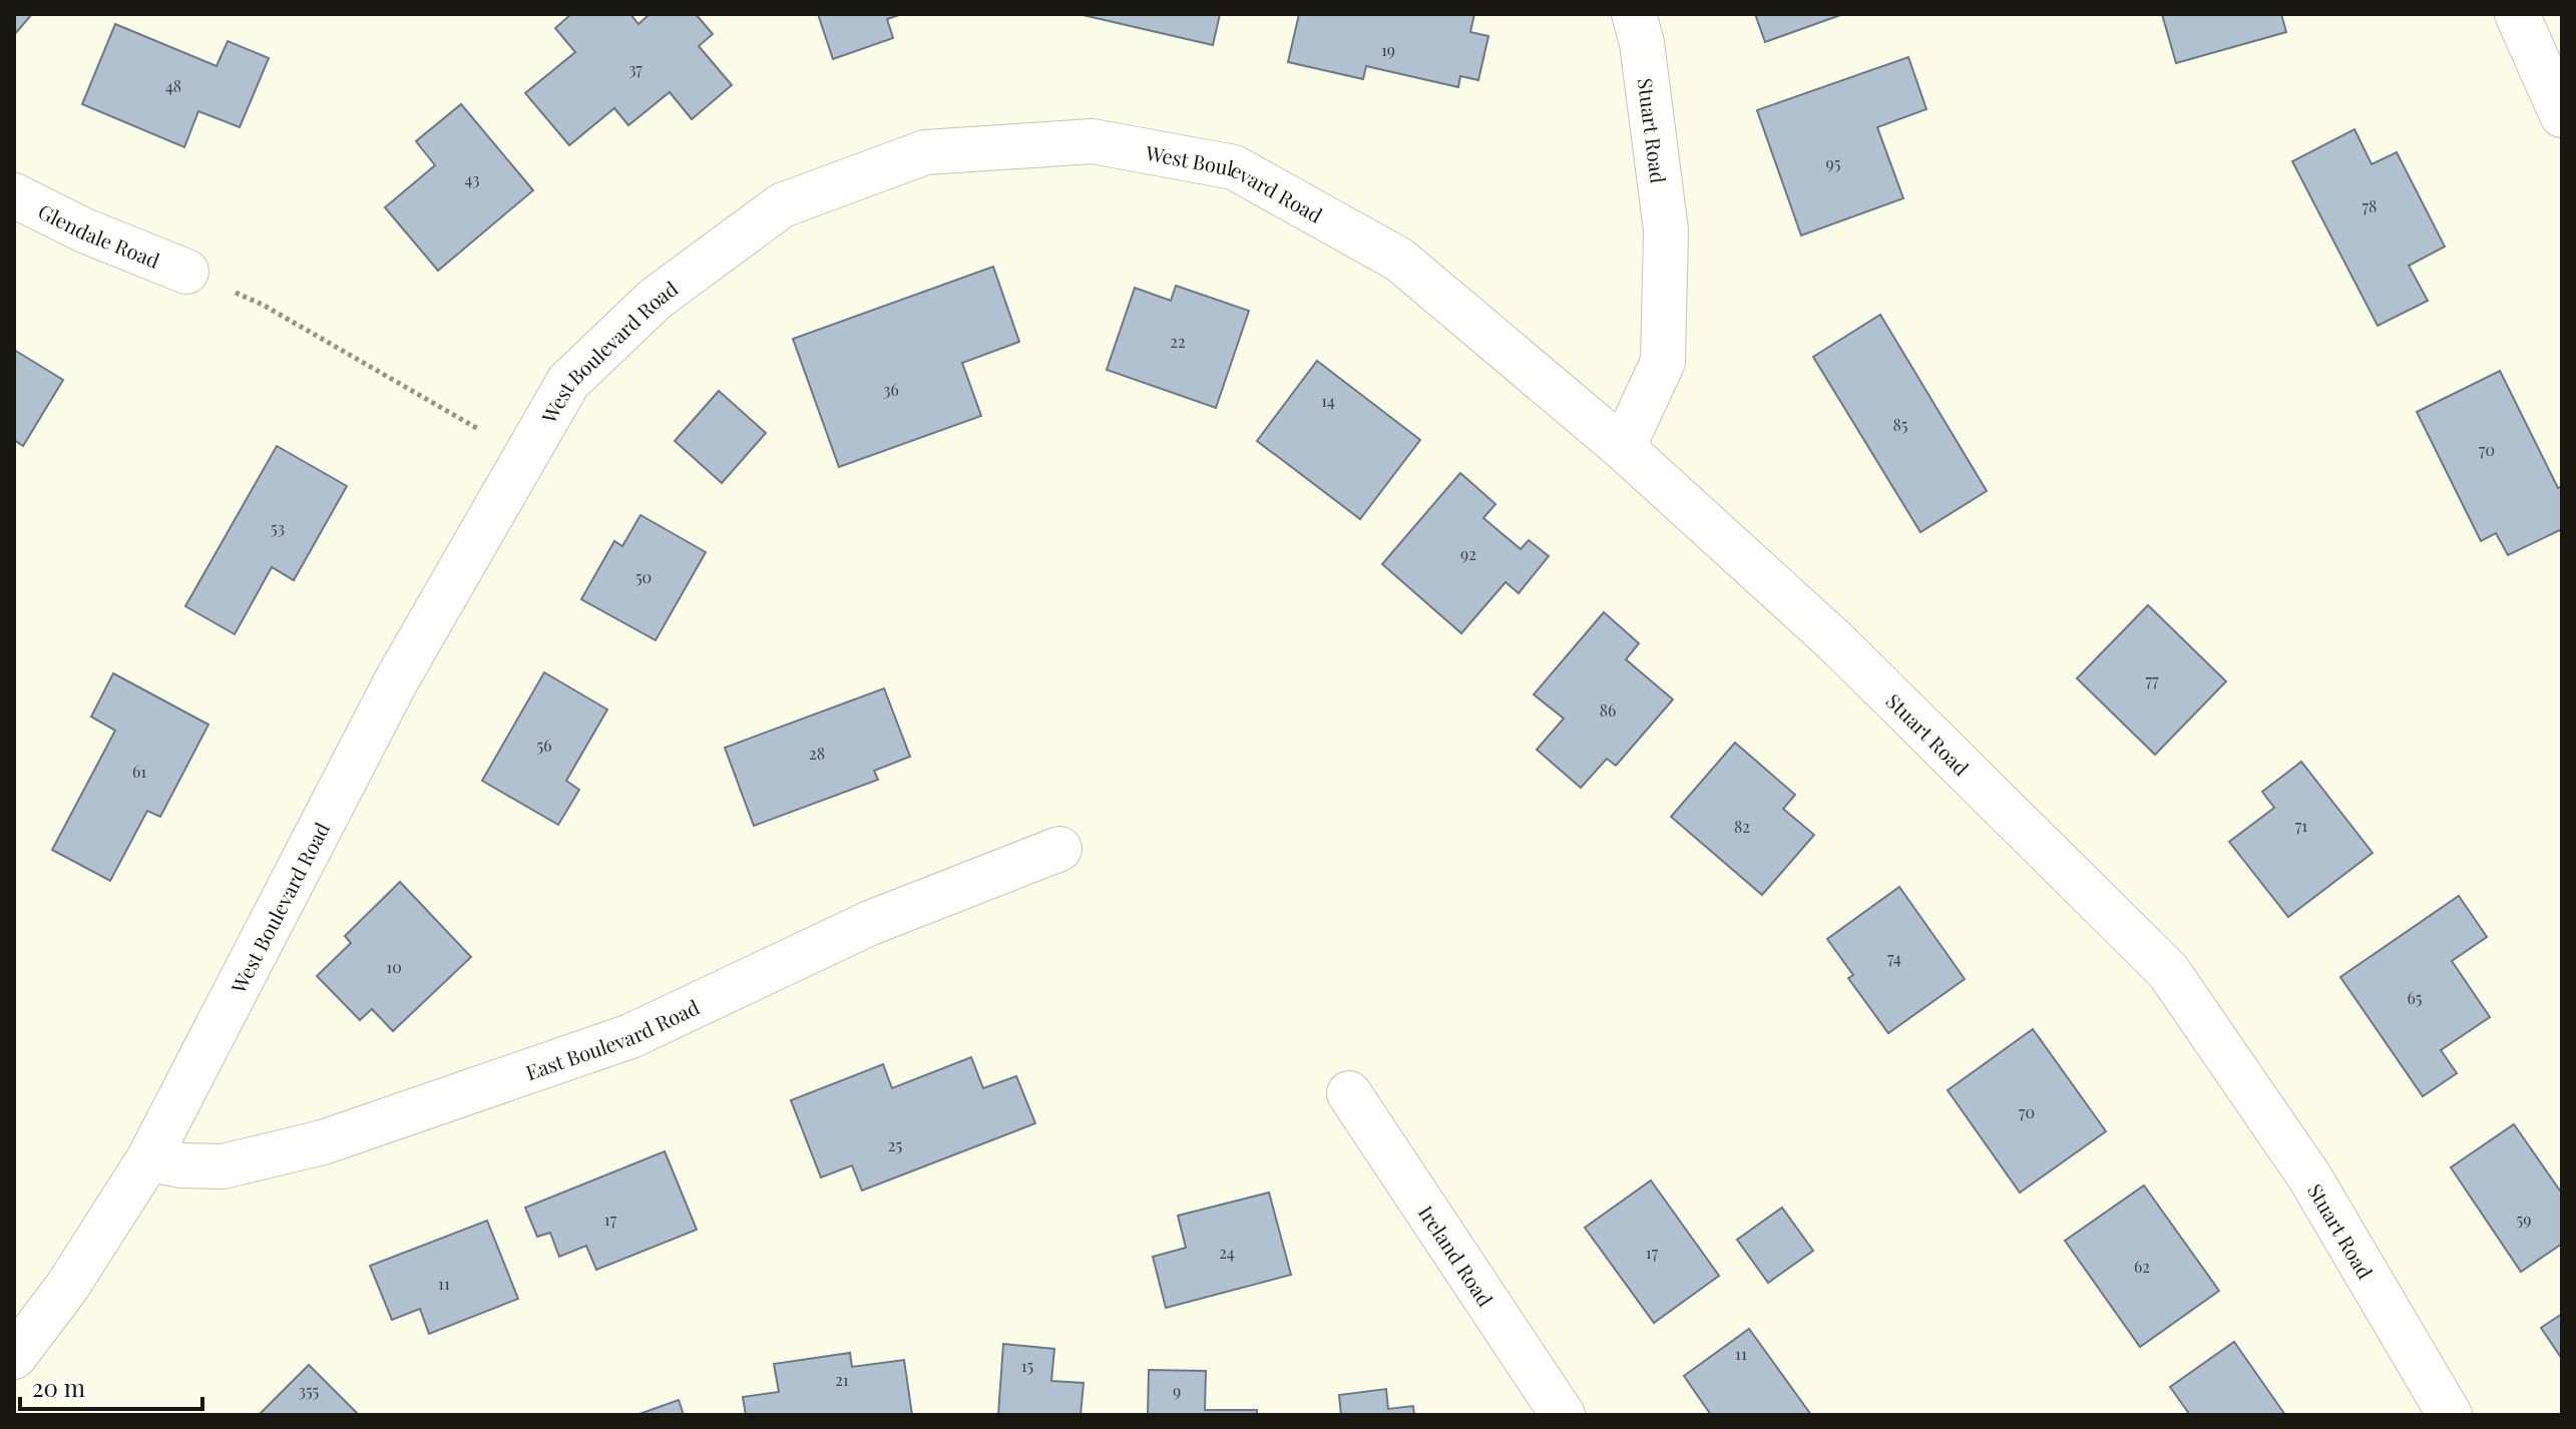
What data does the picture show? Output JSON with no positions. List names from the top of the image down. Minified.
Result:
{"streets":{"street":["Stuart Road","West Boulevard Road","Glendale Road","East Boulevard Road","Ireland Road"]},"crossings":[["Stuart Road","West Boulevard Road"],["West Boulevard Road","East Boulevard Road"]],"house_numbers":["19","37","48","95","43","78","22","36","14","85","70","53","92","50","77","86","56","28","61","71","82","74","10","65","70","25","17","59","24","17","62","11","11","15","21","355","9"],"scale_bar":"20 m"}
